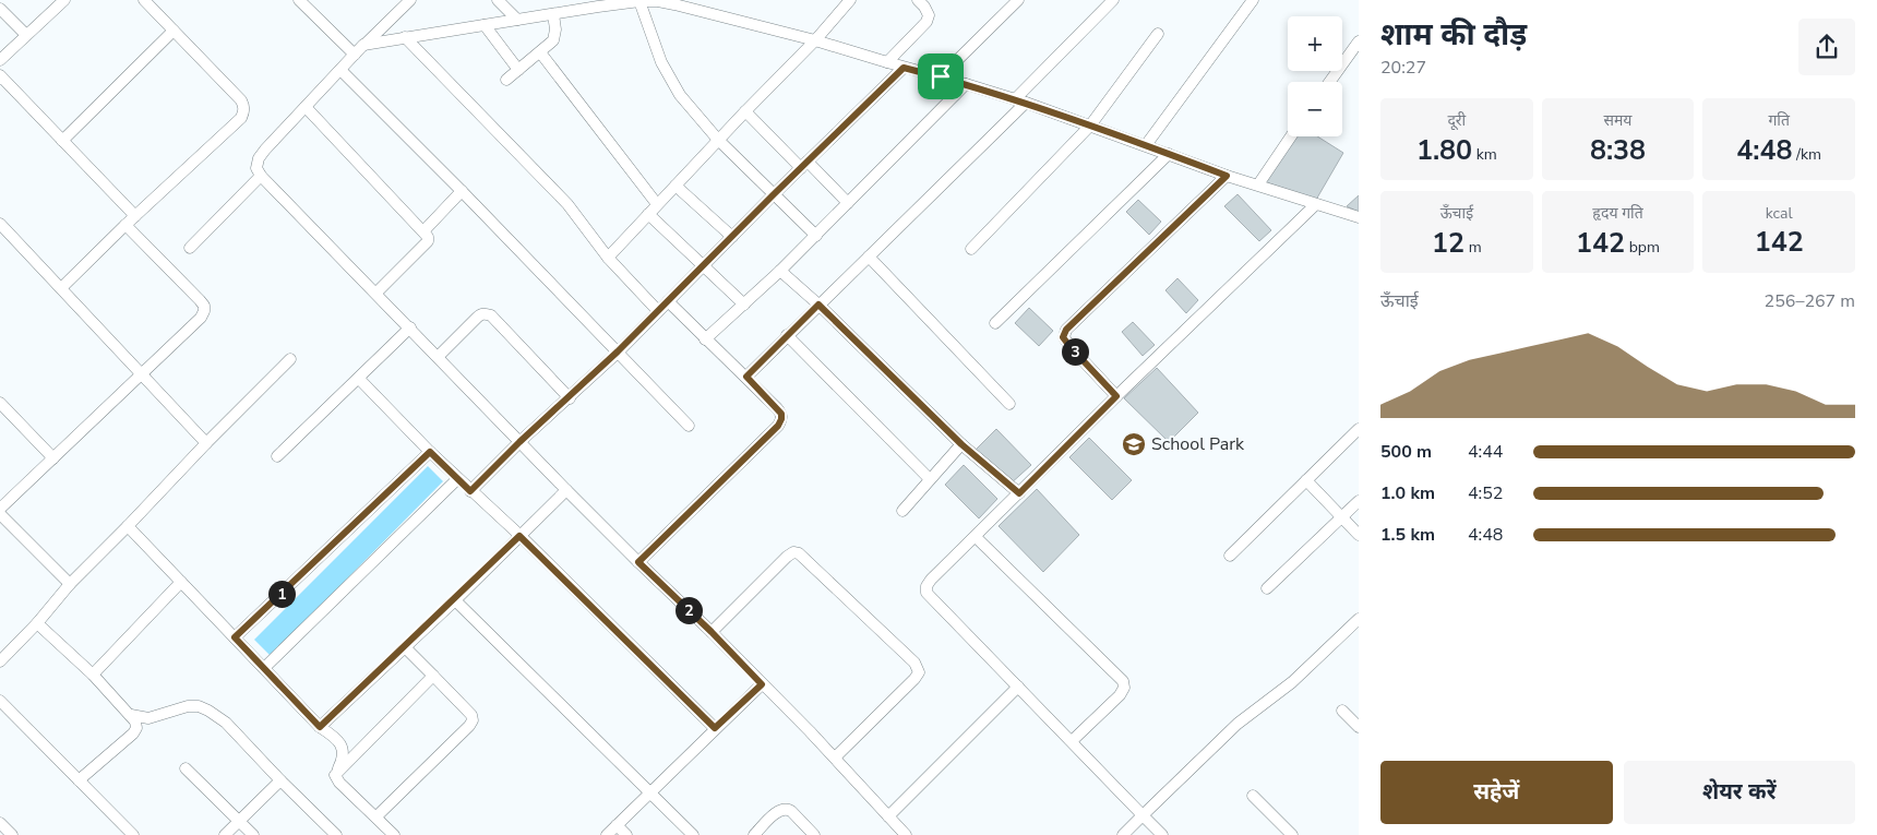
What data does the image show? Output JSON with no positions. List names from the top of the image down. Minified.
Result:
{"places":{"school or university":["School Park"]},"page":{"heading":["शाम की दौड़","20:27"],"map_buttons":["+","−"],"stats":[["दूरी","1.80 km"],["समय","8:38"],["गति","4:48 /km"],["ऊँचाई","12 m"],["हृदय गति","142 bpm"],["kcal","142"]],"chart":["ऊँचाई","256–267 m"],"pins":["3","1","2"],"list":[{"name":"500 m","note":"4:44"},{"name":"1.0 km","note":"4:52"},{"name":"1.5 km","note":"4:48"}],"buttons":["सहेजें","शेयर करें"]}}
